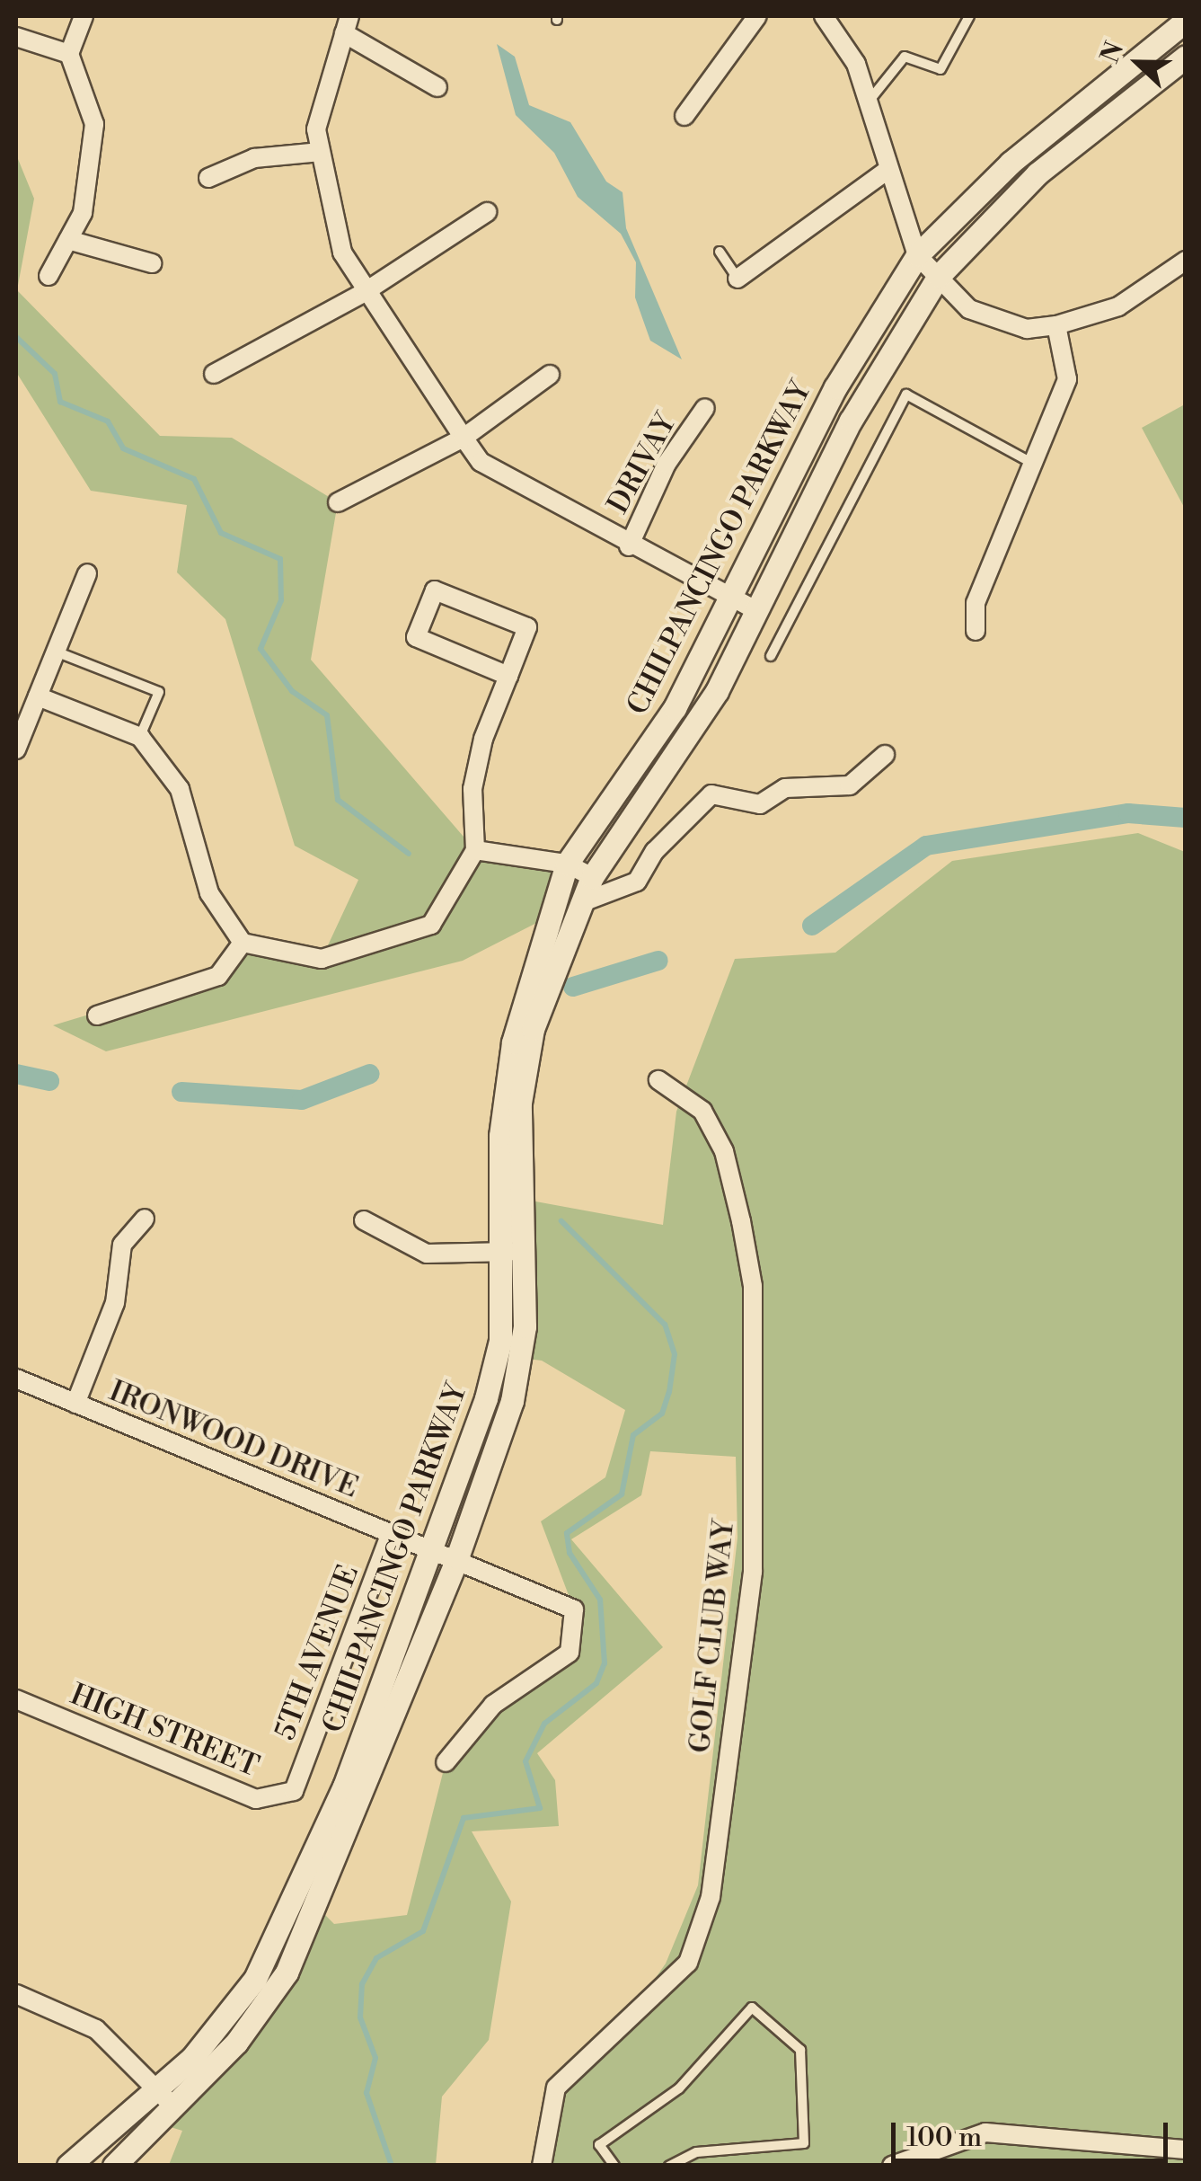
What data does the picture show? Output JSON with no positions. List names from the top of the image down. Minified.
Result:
{"streets":{"street":["DRIVAY","CHILPANCINGO PARKWAY","IRONWOOD DRIVE","GOLF CLUB WAY","5TH AVENUE","HIGH STREET"]},"crossings":[["CHILPANCINGO PARKWAY","IRONWOOD DRIVE"],["IRONWOOD DRIVE","5TH AVENUE"],["5TH AVENUE","HIGH STREET"]],"scale_bar":"100 m","north":"left"}
